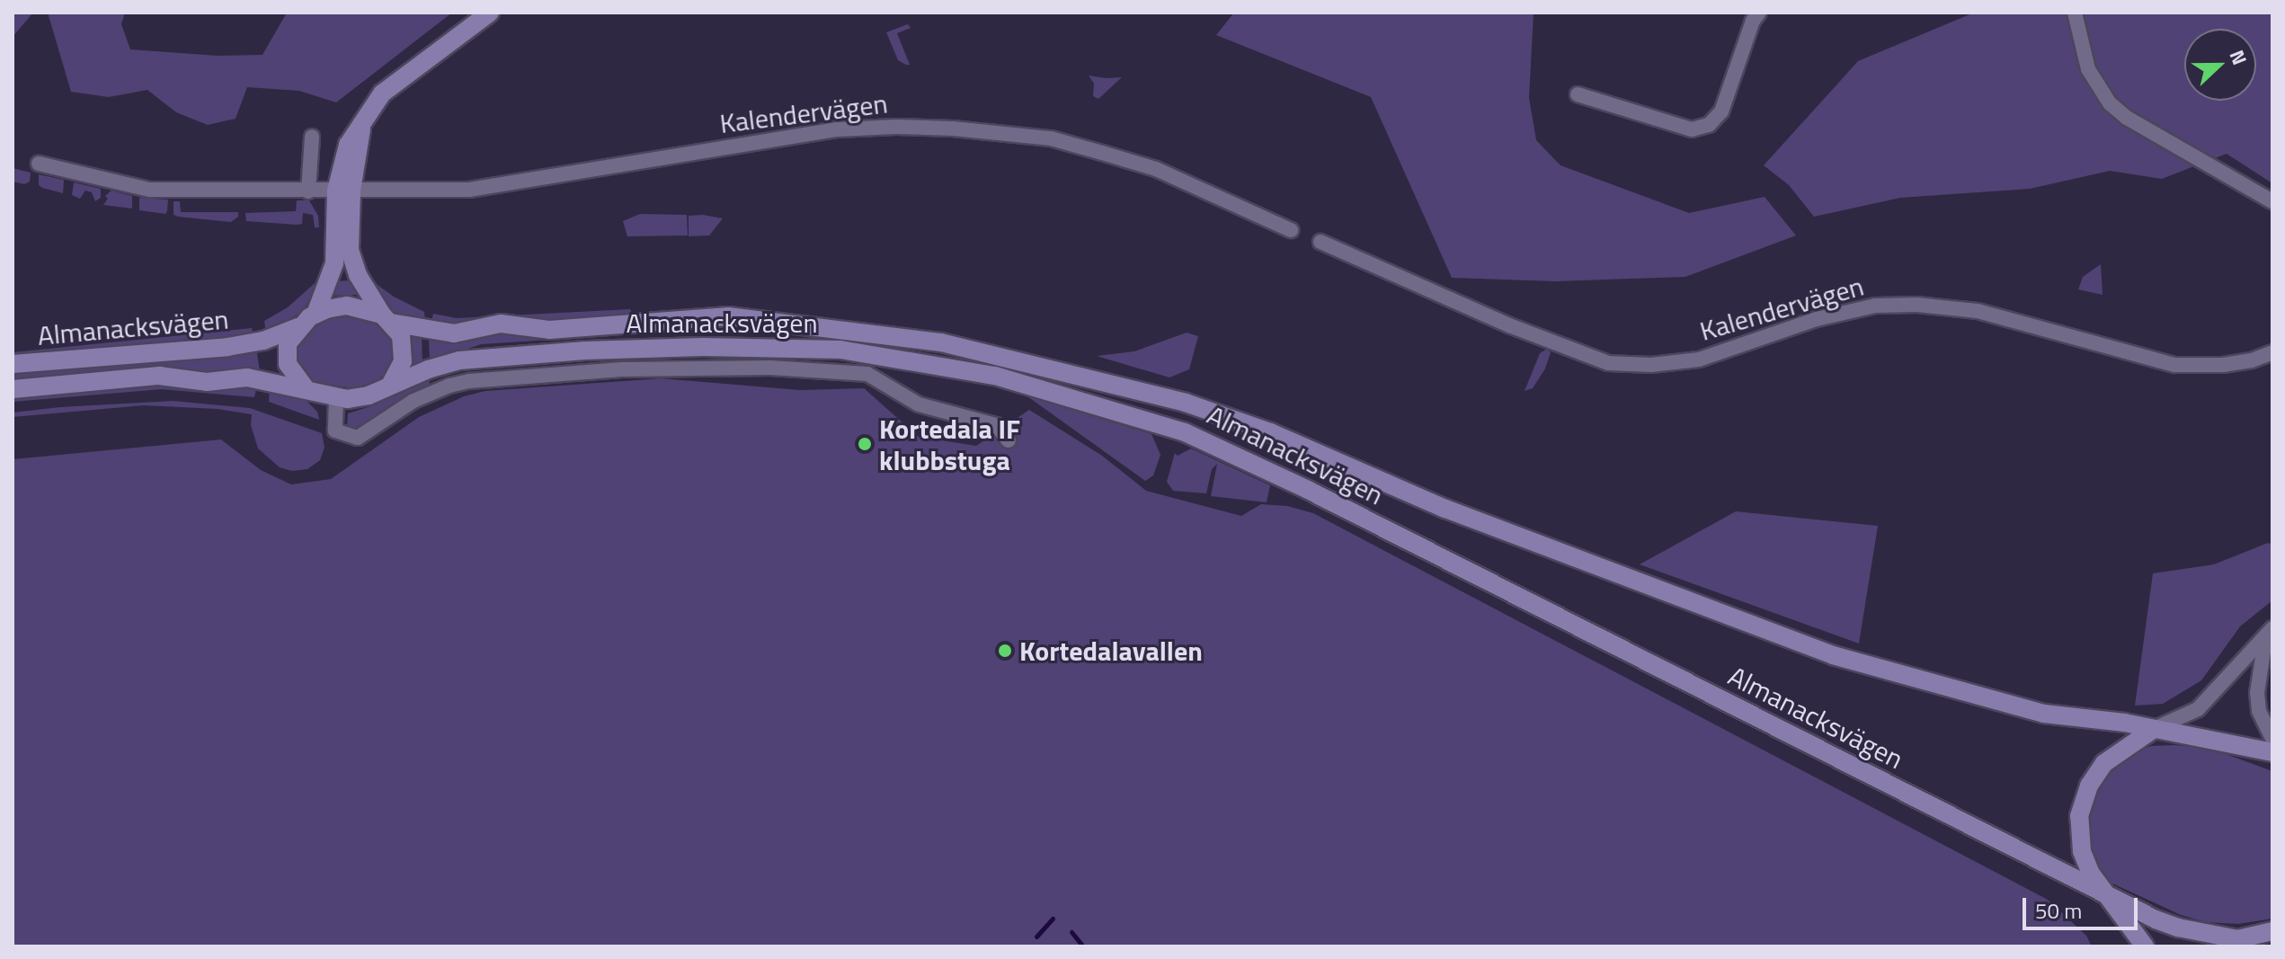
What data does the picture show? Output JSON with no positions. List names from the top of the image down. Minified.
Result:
{"streets":{"main road":["Almanacksvägen"],"street":["Kalendervägen"]},"places":["Kortedala IF klubbstuga","Kortedalavallen"],"scale_bar":"50 m","north":"right"}
